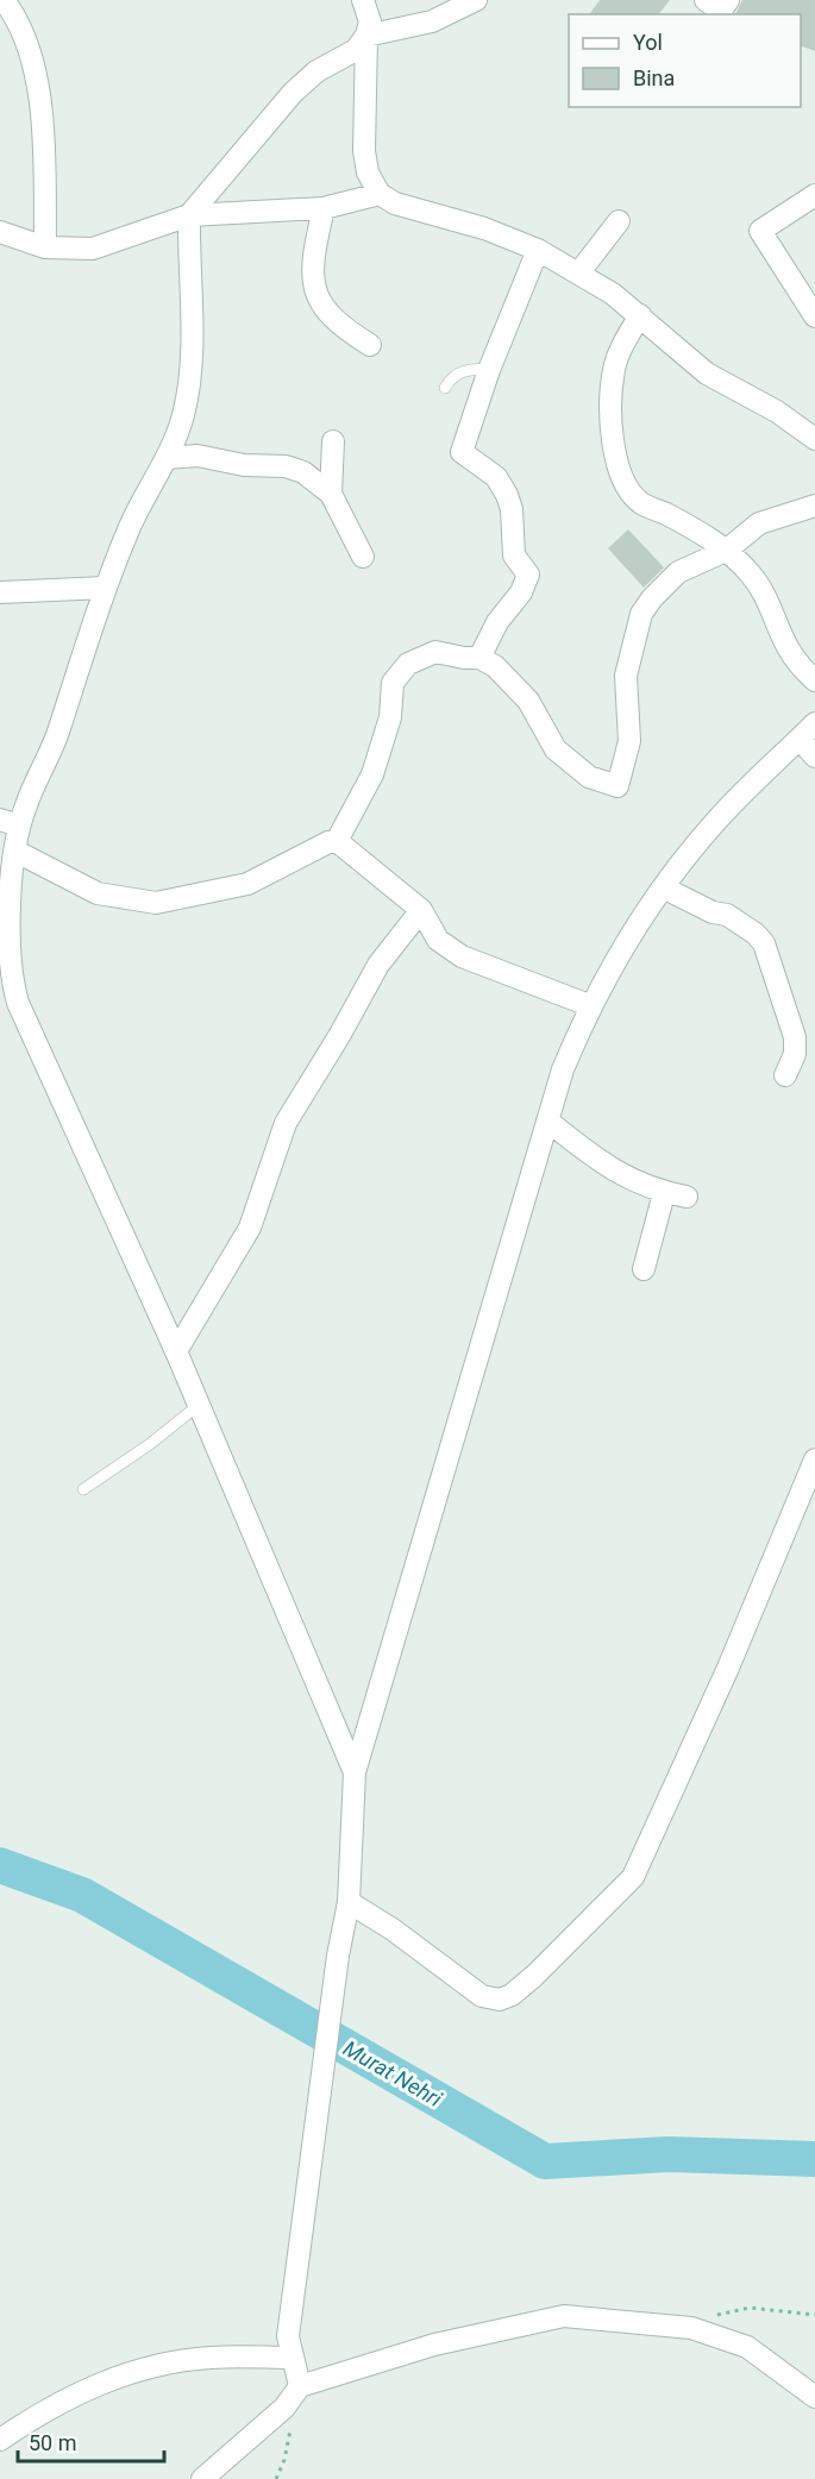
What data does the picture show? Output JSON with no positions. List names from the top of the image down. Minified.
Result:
{"water":["Murat Nehri"],"legend":["Yol","Bina"],"scale_bar":"50 m"}
